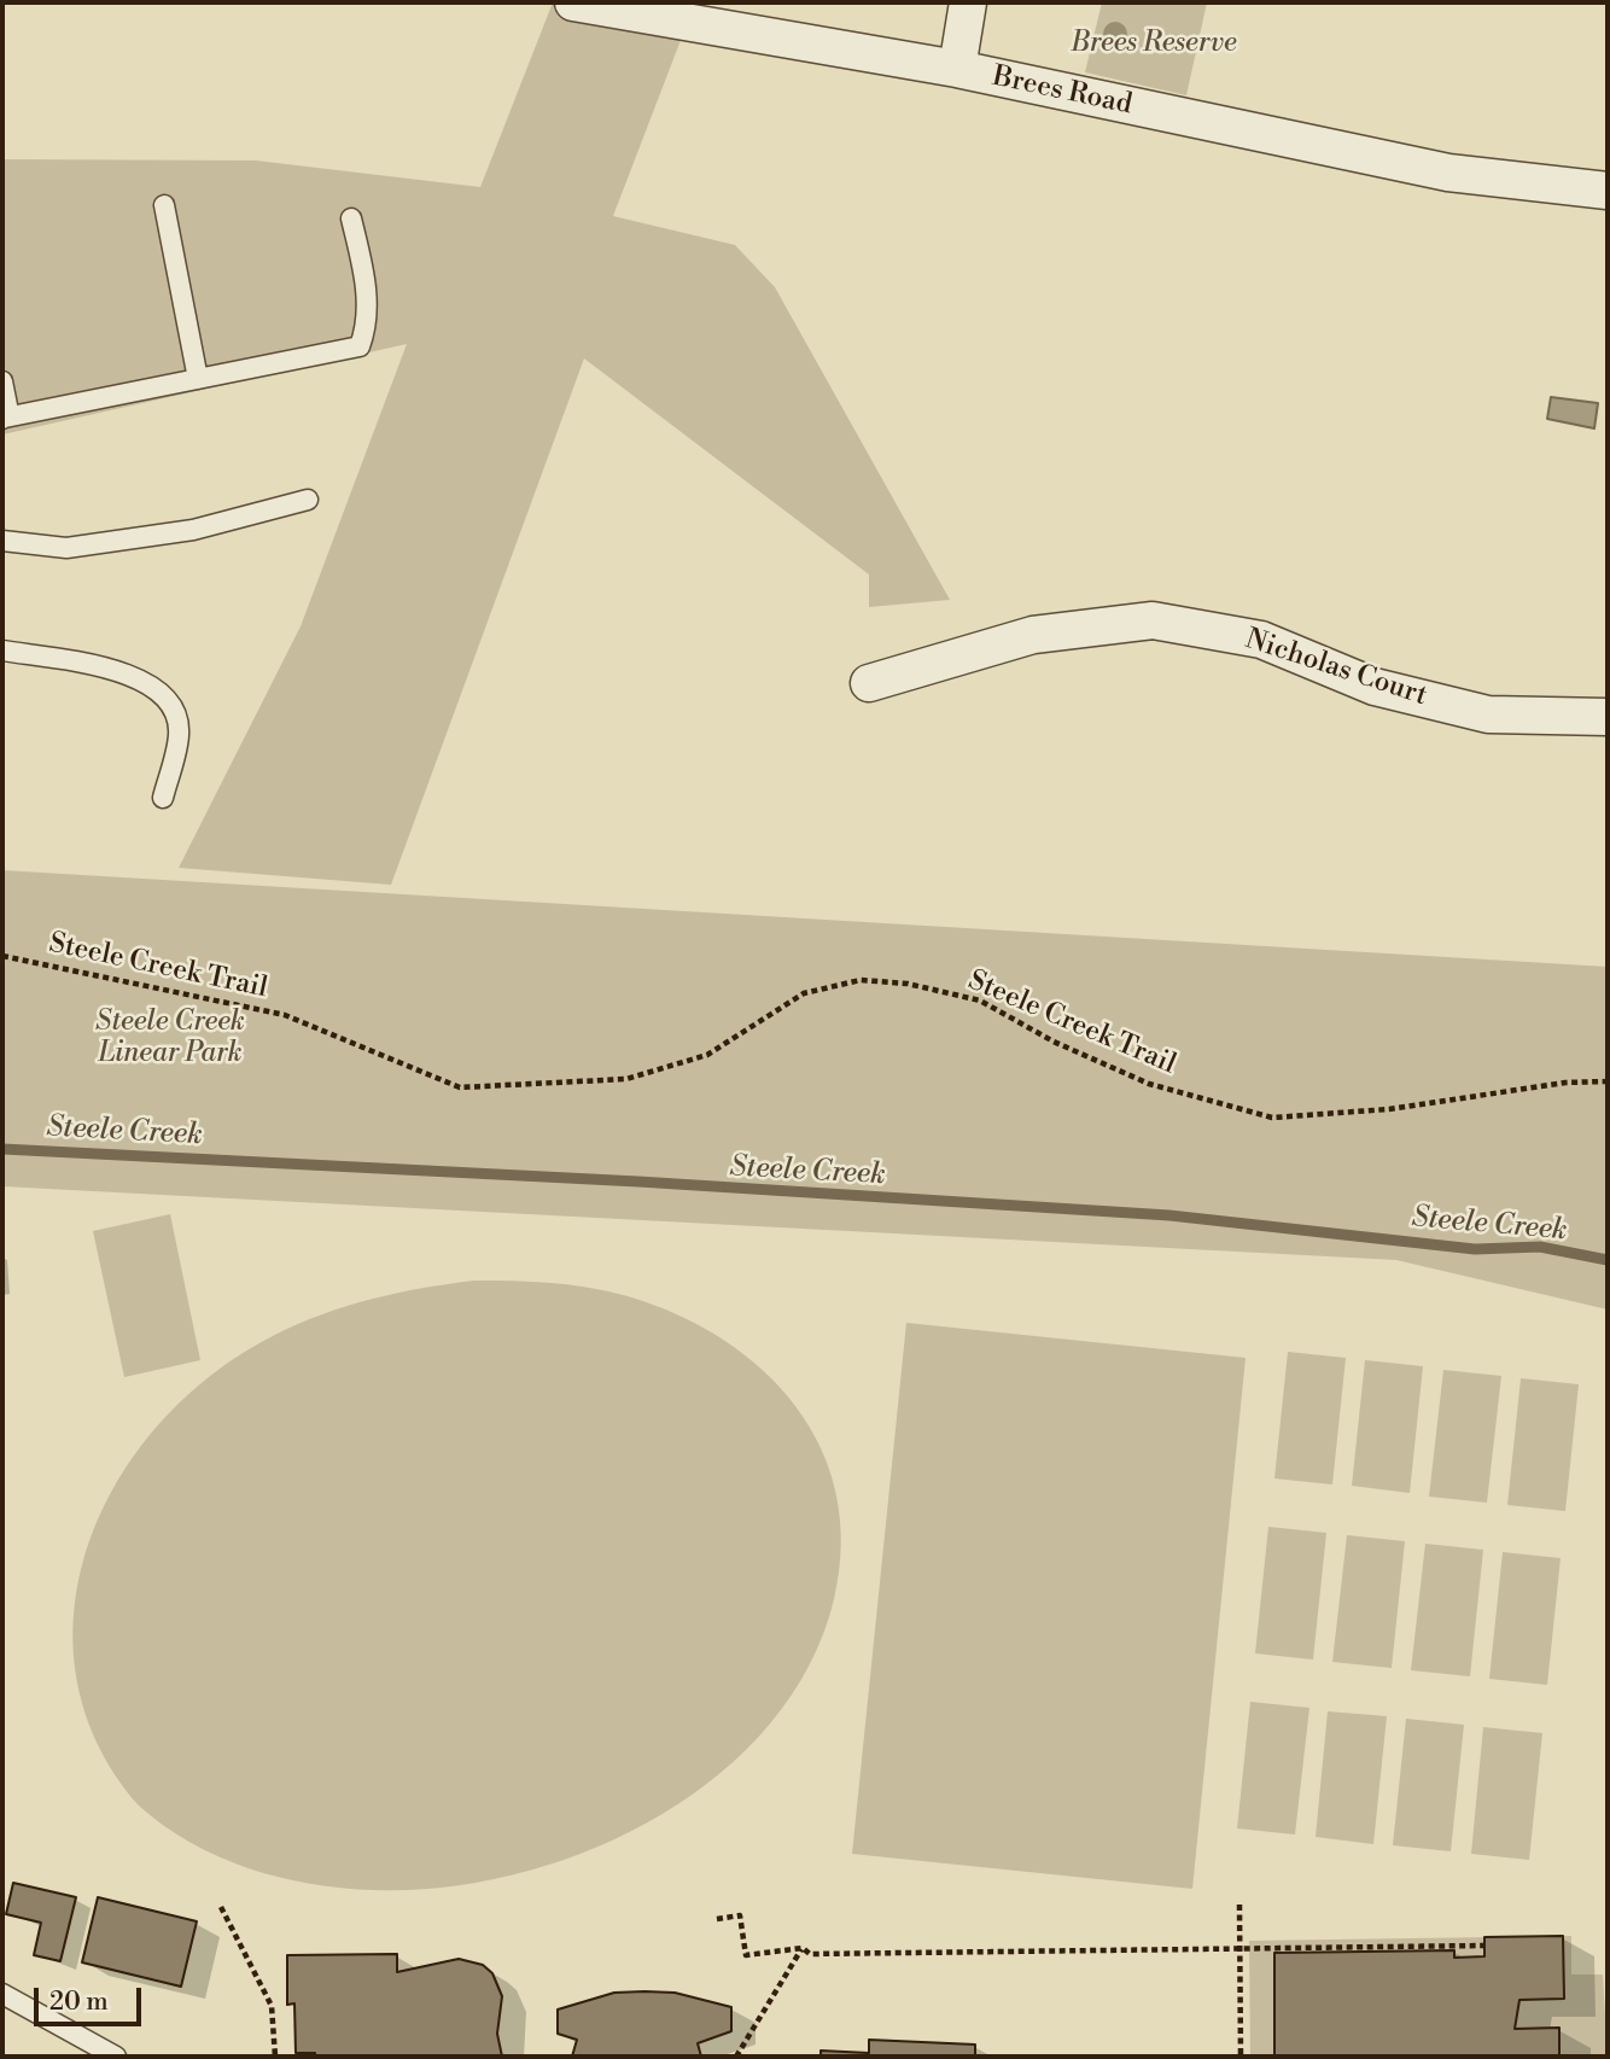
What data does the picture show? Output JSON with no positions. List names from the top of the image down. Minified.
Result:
{"streets":{"street":["Brees Road","Nicholas Court"],"path":["Steele Creek Trail"]},"water":["Steele Creek"],"parks":["Brees Reserve","Steele Creek Linear Park"],"scale_bar":"20 m"}
